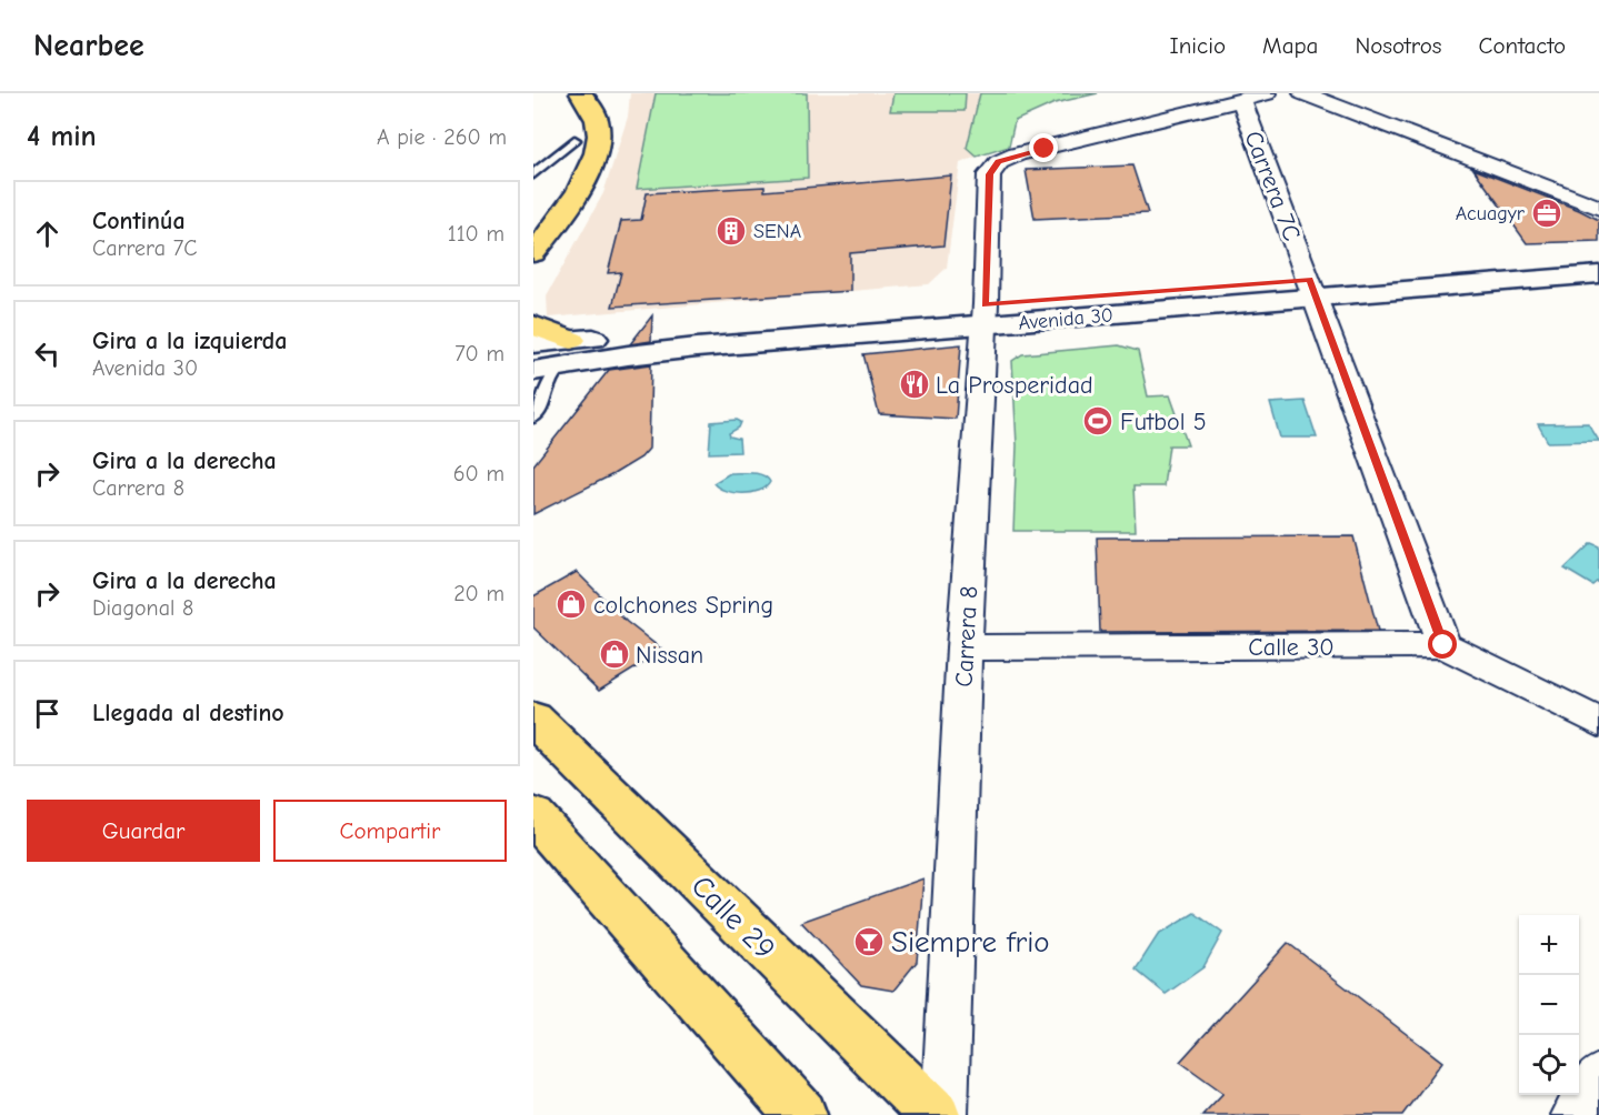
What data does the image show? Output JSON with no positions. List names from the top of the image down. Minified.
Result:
{"streets":{"main road":["Calle 29"],"street":["Carrera 7C","Avenida 30","Carrera 8","Calle 30"]},"crossings":[["Carrera 7C","Avenida 30"],["Carrera 7C","Carrera 8"],["Carrera 7C","Calle 30"],["Avenida 30","Carrera 8"],["Carrera 8","Calle 30"]],"places":{"office":["Acuagyr"],"building":["SENA"],"restaurant":["La Prosperidad"],"sports":["Futbol 5"],"shop":["colchones Spring","Nissan"],"bar":["Siempre frio"]},"page":{"header":"Nearbee","nav":["Inicio","Mapa","Nosotros","Contacto"],"heading":["4 min","A pie · 260 m"],"list":[["Continúa","Carrera 7C","110 m"],["Gira a la izquierda","Avenida 30","70 m"],["Gira a la derecha","Carrera 8","60 m"],["Gira a la derecha","Diagonal 8","20 m"],"Llegada al destino"],"buttons":["Guardar","Compartir"],"map_buttons":["+","−"]}}
